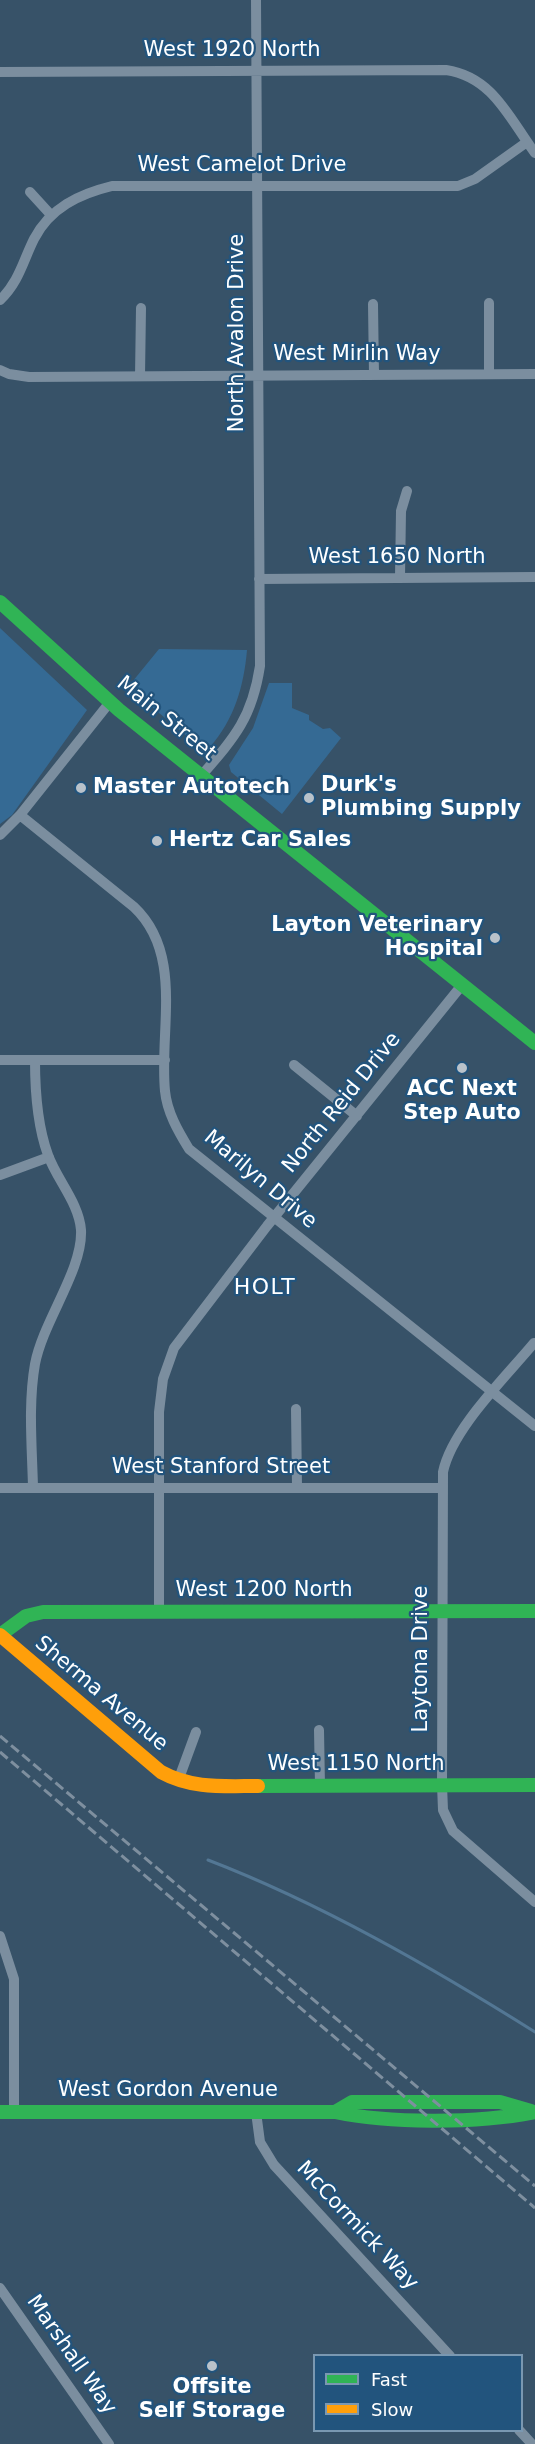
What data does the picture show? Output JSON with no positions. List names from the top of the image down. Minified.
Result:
{"streets":{"main road":["Main Street","West 1200 North","Sherma Avenue","West 1150 North","West Gordon Avenue"],"street":["West 1920 North","West Camelot Drive","North Avalon Drive","West Mirlin Way","West 1650 North","North Reid Drive","Marilyn Drive","West Stanford Street","Laytona Drive","McCormick Way","Marshall Way"]},"crossings":[["West 1920 North","West Camelot Drive"],["West 1920 North","North Avalon Drive"],["West Camelot Drive","North Avalon Drive"],["North Avalon Drive","West Mirlin Way"],["North Avalon Drive","West 1650 North"],["North Avalon Drive","Main Street"],["Main Street","North Reid Drive"],["North Reid Drive","Marilyn Drive"],["North Reid Drive","West Stanford Street"],["North Reid Drive","West 1200 North"],["Marilyn Drive","Laytona Drive"],["West Stanford Street","Laytona Drive"],["West 1200 North","Laytona Drive"],["West 1200 North","Sherma Avenue"],["Laytona Drive","West 1150 North"],["Sherma Avenue","West 1150 North"],["West Gordon Avenue","McCormick Way"]],"districts":["HOLT"],"places":["Master Autotech","Durk's Plumbing Supply","Hertz Car Sales","Layton Veterinary Hospital","ACC Next Step Auto","Offsite Self Storage"],"legend":["Fast","Slow"]}
